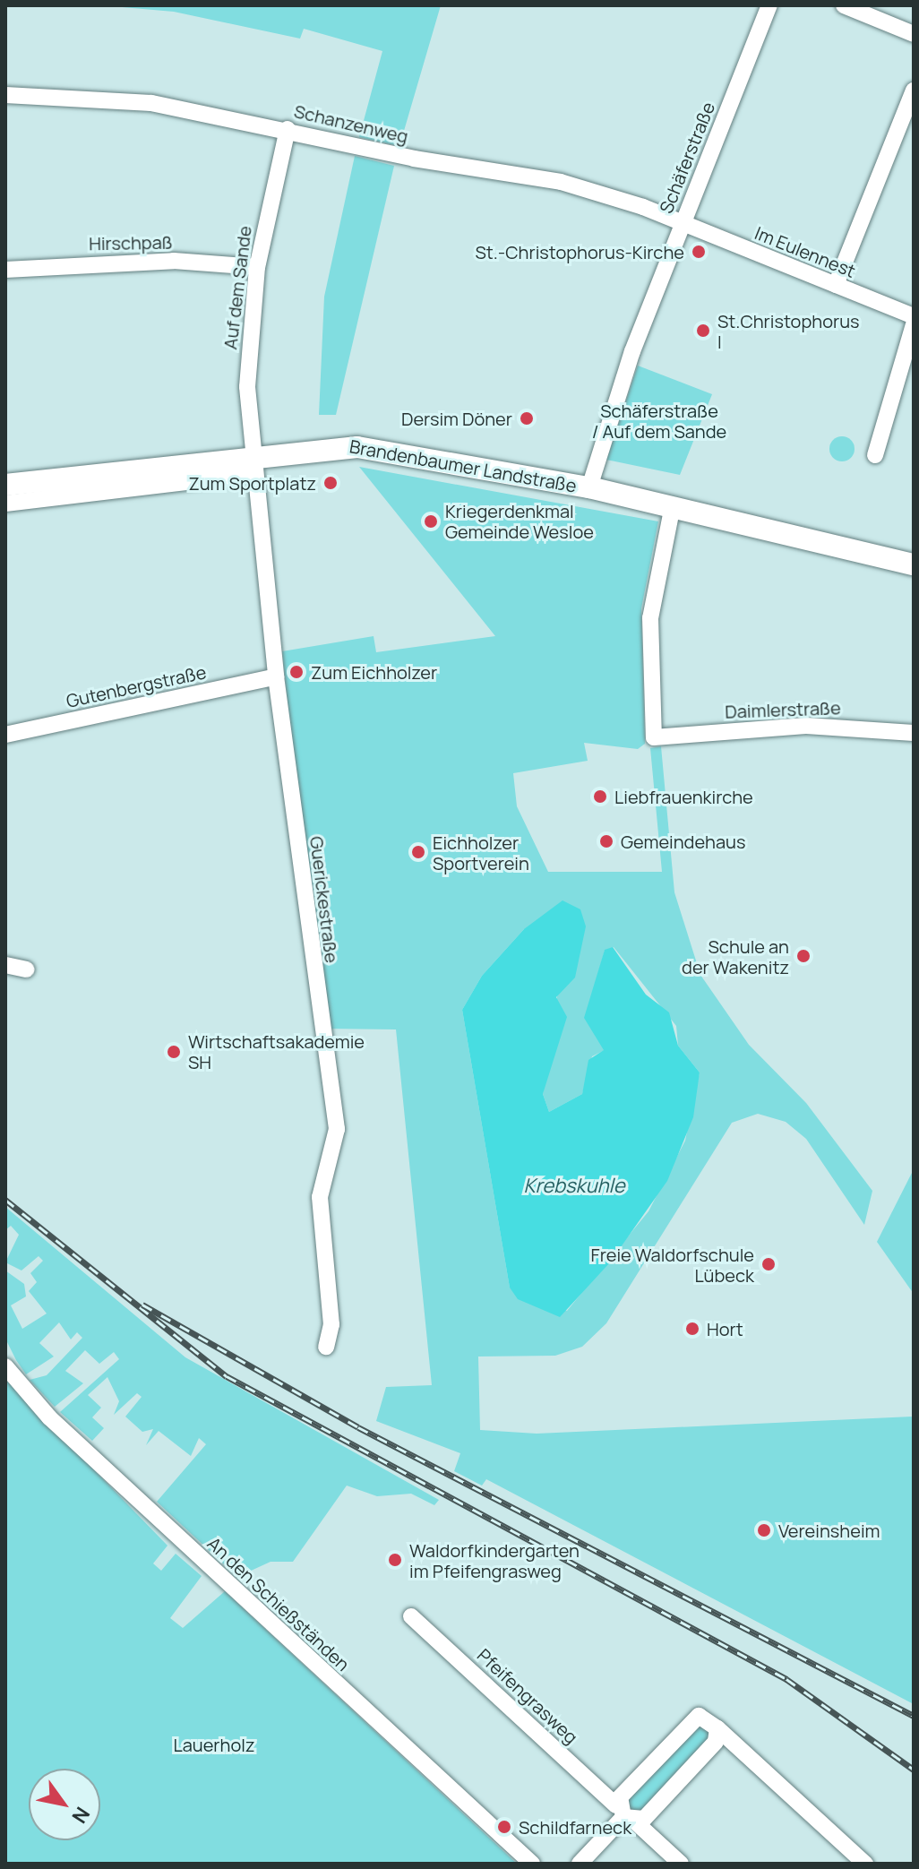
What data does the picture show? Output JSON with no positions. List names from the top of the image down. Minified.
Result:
{"streets":{"main road":["Brandenbaumer Landstraße"],"street":["Schanzenweg","Schäferstraße","Hirschpaß","Im Eulennest","Auf dem Sande","Gutenbergstraße","Daimlerstraße","Guerickestraße","An den Schießständen","Pfeifengrasweg"]},"crossings":[["Schanzenweg","Schäferstraße"],["Schanzenweg","Im Eulennest"],["Schanzenweg","Auf dem Sande"],["Schäferstraße","Im Eulennest"],["Schäferstraße","Brandenbaumer Landstraße"],["Hirschpaß","Auf dem Sande"],["Auf dem Sande","Brandenbaumer Landstraße"],["Auf dem Sande","Guerickestraße"],["Brandenbaumer Landstraße","Daimlerstraße"],["Brandenbaumer Landstraße","Guerickestraße"],["Gutenbergstraße","Guerickestraße"]],"water":["Krebskuhle"],"parks":["Schäferstraße / Auf dem Sande","Lauerholz"],"places":["St.-Christophorus-Kirche","St.Christophorus I","Dersim Döner","Zum Sportplatz","Kriegerdenkmal Gemeinde Wesloe","Zum Eichholzer","Liebfrauenkirche","Gemeindehaus","Eichholzer Sportverein","Schule an der Wakenitz","Wirtschaftsakademie SH","Freie Waldorfschule Lübeck","Hort","Vereinsheim","Waldorfkindergarten im Pfeifengrasweg","Schildfarneck"],"north":"bottom right"}
